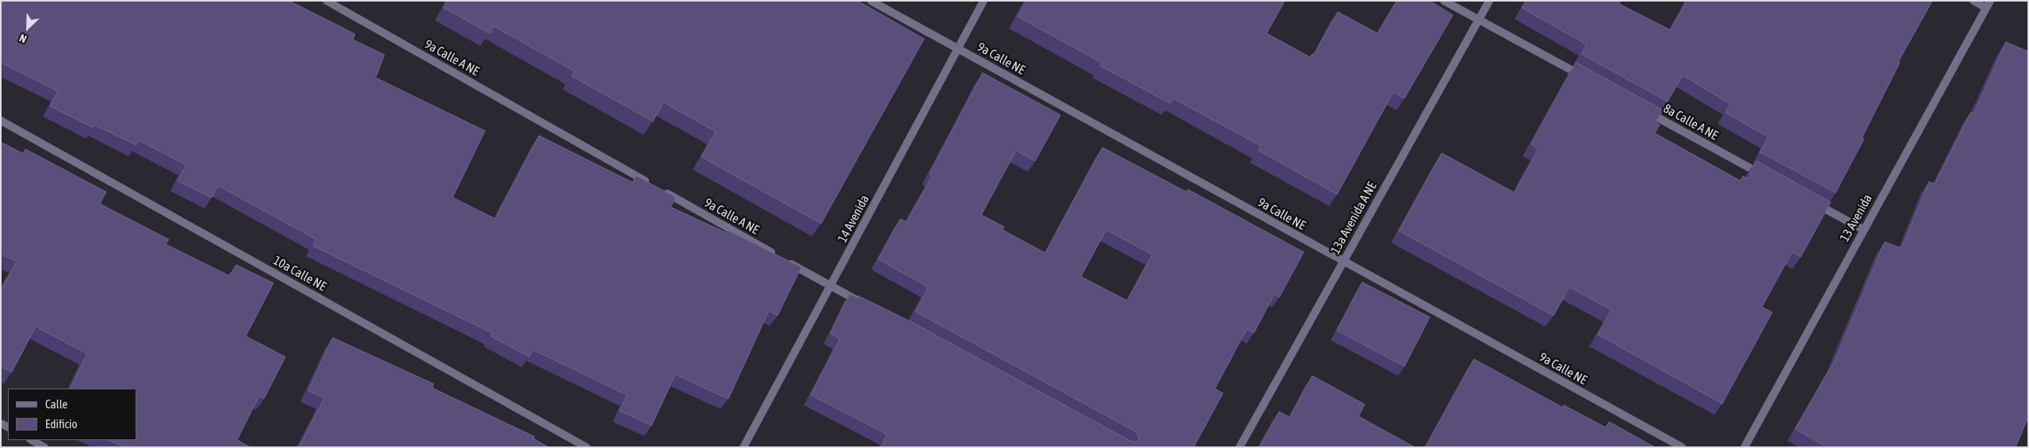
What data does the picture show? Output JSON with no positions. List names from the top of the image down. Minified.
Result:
{"streets":{"street":["9a Calle A NE","9a Calle NE","8a Calle A NE","13a Avenida A NE","13 Avenida","14 Avenida","10a Calle NE"]},"crossings":[["9a Calle A NE","14 Avenida"],["9a Calle NE","13a Avenida A NE"],["9a Calle NE","14 Avenida"]],"legend":["Calle","Edificio"],"north":"bottom left"}
